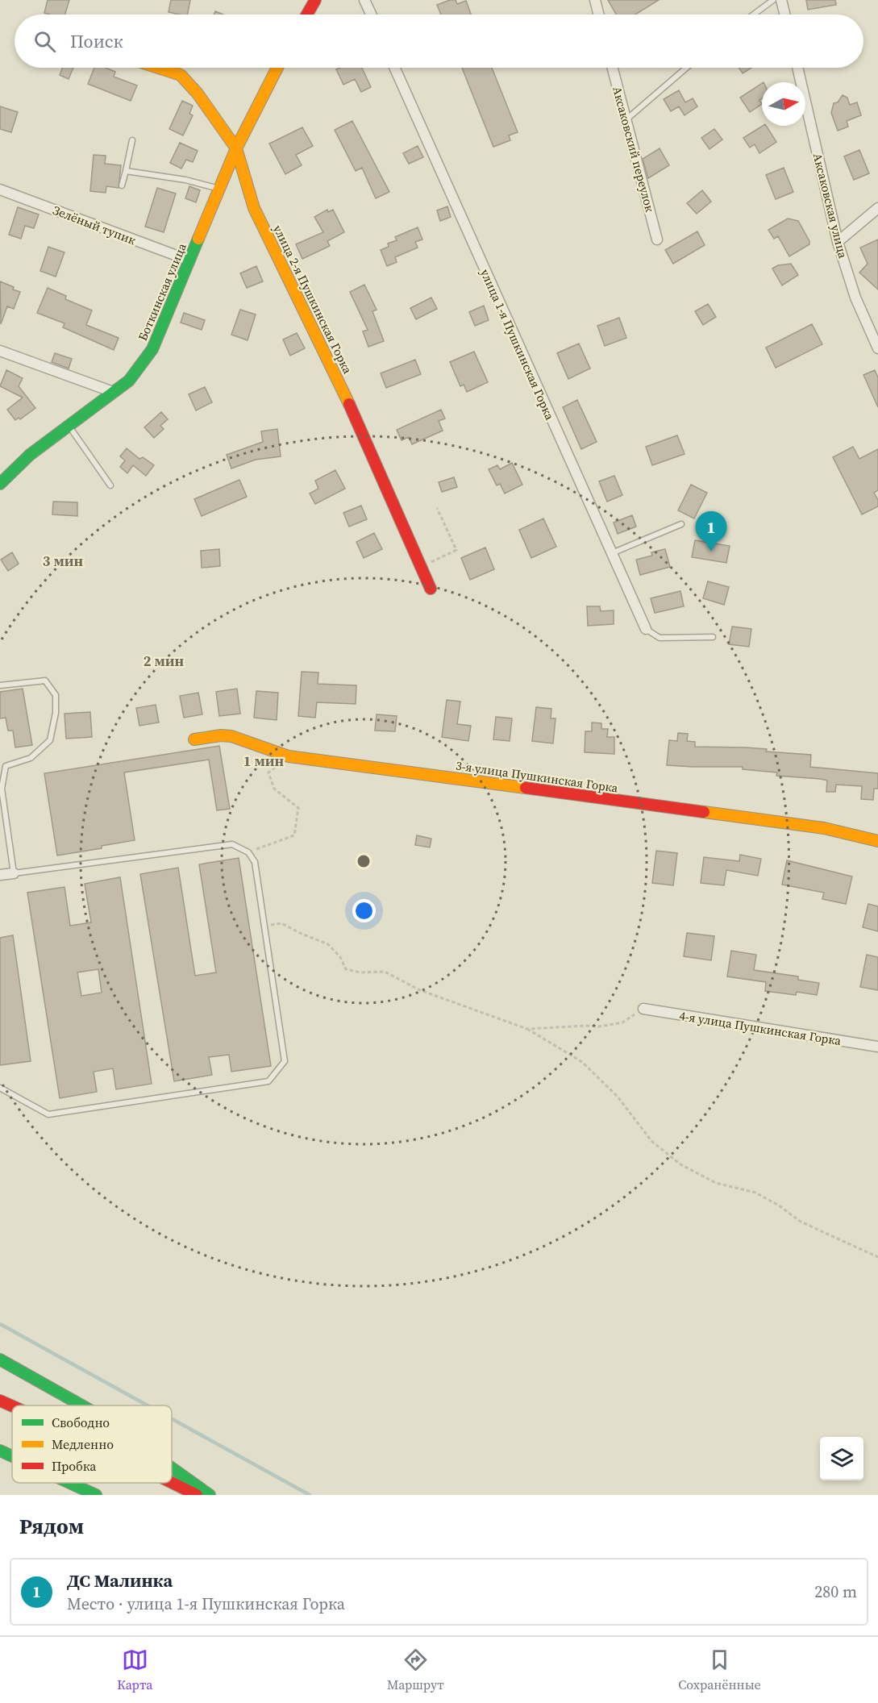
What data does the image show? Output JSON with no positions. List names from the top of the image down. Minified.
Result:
{"streets":{"main road":["Боткинская улица","улица 2-я Пушкинская Горка","3-я улица Пушкинская Горка"],"street":["Аксаковский переулок","Аксаковская улица","Зелёный тупик","улица 1-я Пушкинская Горка","4-я улица Пушкинская Горка"]},"crossings":[["Зелёный тупик","Боткинская улица"],["Боткинская улица","улица 2-я Пушкинская Горка"]],"legend":["Свободно","Медленно","Пробка"],"north":"right","page":{"search":"Поиск","pins":"1","heading":"Рядом","list":[{"mark":"1","name":"ДС Малинка","note":"Место · улица 1-я Пушкинская Горка","value":"280 m"}],"nav":["Карта","Маршрут","Сохранённые"]},"rings":["3 мин","2 мин","1 мин"]}
